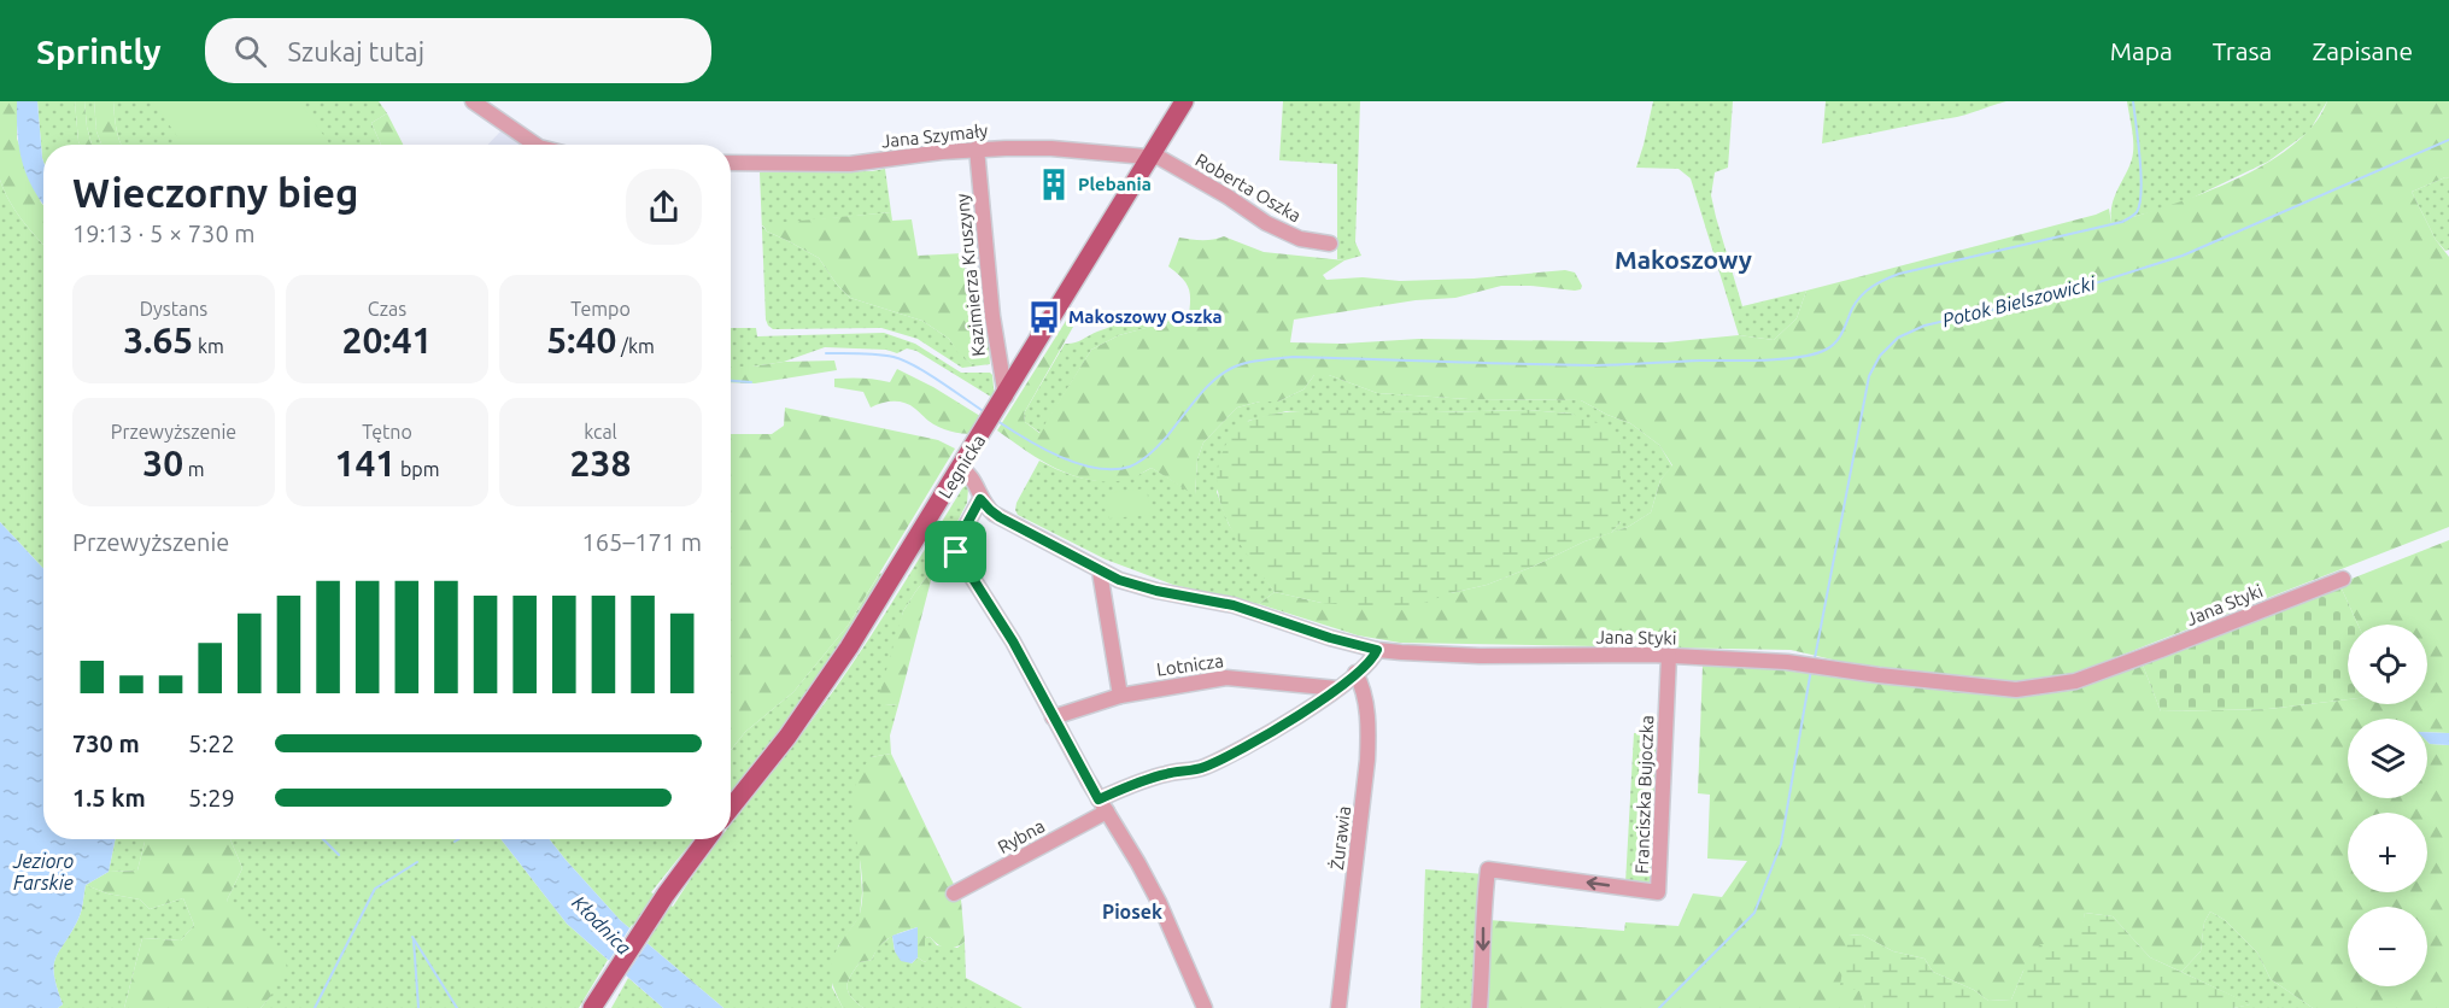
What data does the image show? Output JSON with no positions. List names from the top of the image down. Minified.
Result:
{"streets":{"main road":["Legnicka"],"street":["Jana Szymały","Roberta Oszka","Kazimierza Kruszyny","Jana Styki","Lotnicza","Franciszka Bujoczka","Rybna","Żurawia"]},"crossings":[["Jana Szymały","Roberta Oszka"],["Jana Szymały","Kazimierza Kruszyny"],["Jana Szymały","Legnicka"],["Roberta Oszka","Legnicka"],["Kazimierza Kruszyny","Legnicka"],["Legnicka","Jana Styki"],["Jana Styki","Franciszka Bujoczka"],["Jana Styki","Rybna"],["Lotnicza","Rybna"],["Rybna","Żurawia"]],"districts":["Makoszowy","Piosek"],"water":["Potok Bielszowicki","Jezioro Farskie","Kłodnica"],"places":{"building":["Plebania"],"bus stop":["Makoszowy Oszka"]},"page":{"header":"Sprintly","search":"Szukaj tutaj","nav":["Mapa","Trasa","Zapisane"],"heading":["Wieczorny bieg","19:13 · 5 × 730 m"],"stats":[["Dystans","3.65 km"],["Czas","20:41"],["Tempo","5:40 /km"],["Przewyższenie","30 m"],["Tętno","141 bpm"],["kcal","238"]],"chart":["Przewyższenie","165–171 m"],"map_buttons":["+","−"],"list":[{"name":"730 m","note":"5:22"},{"name":"1.5 km","note":"5:29"}]}}
